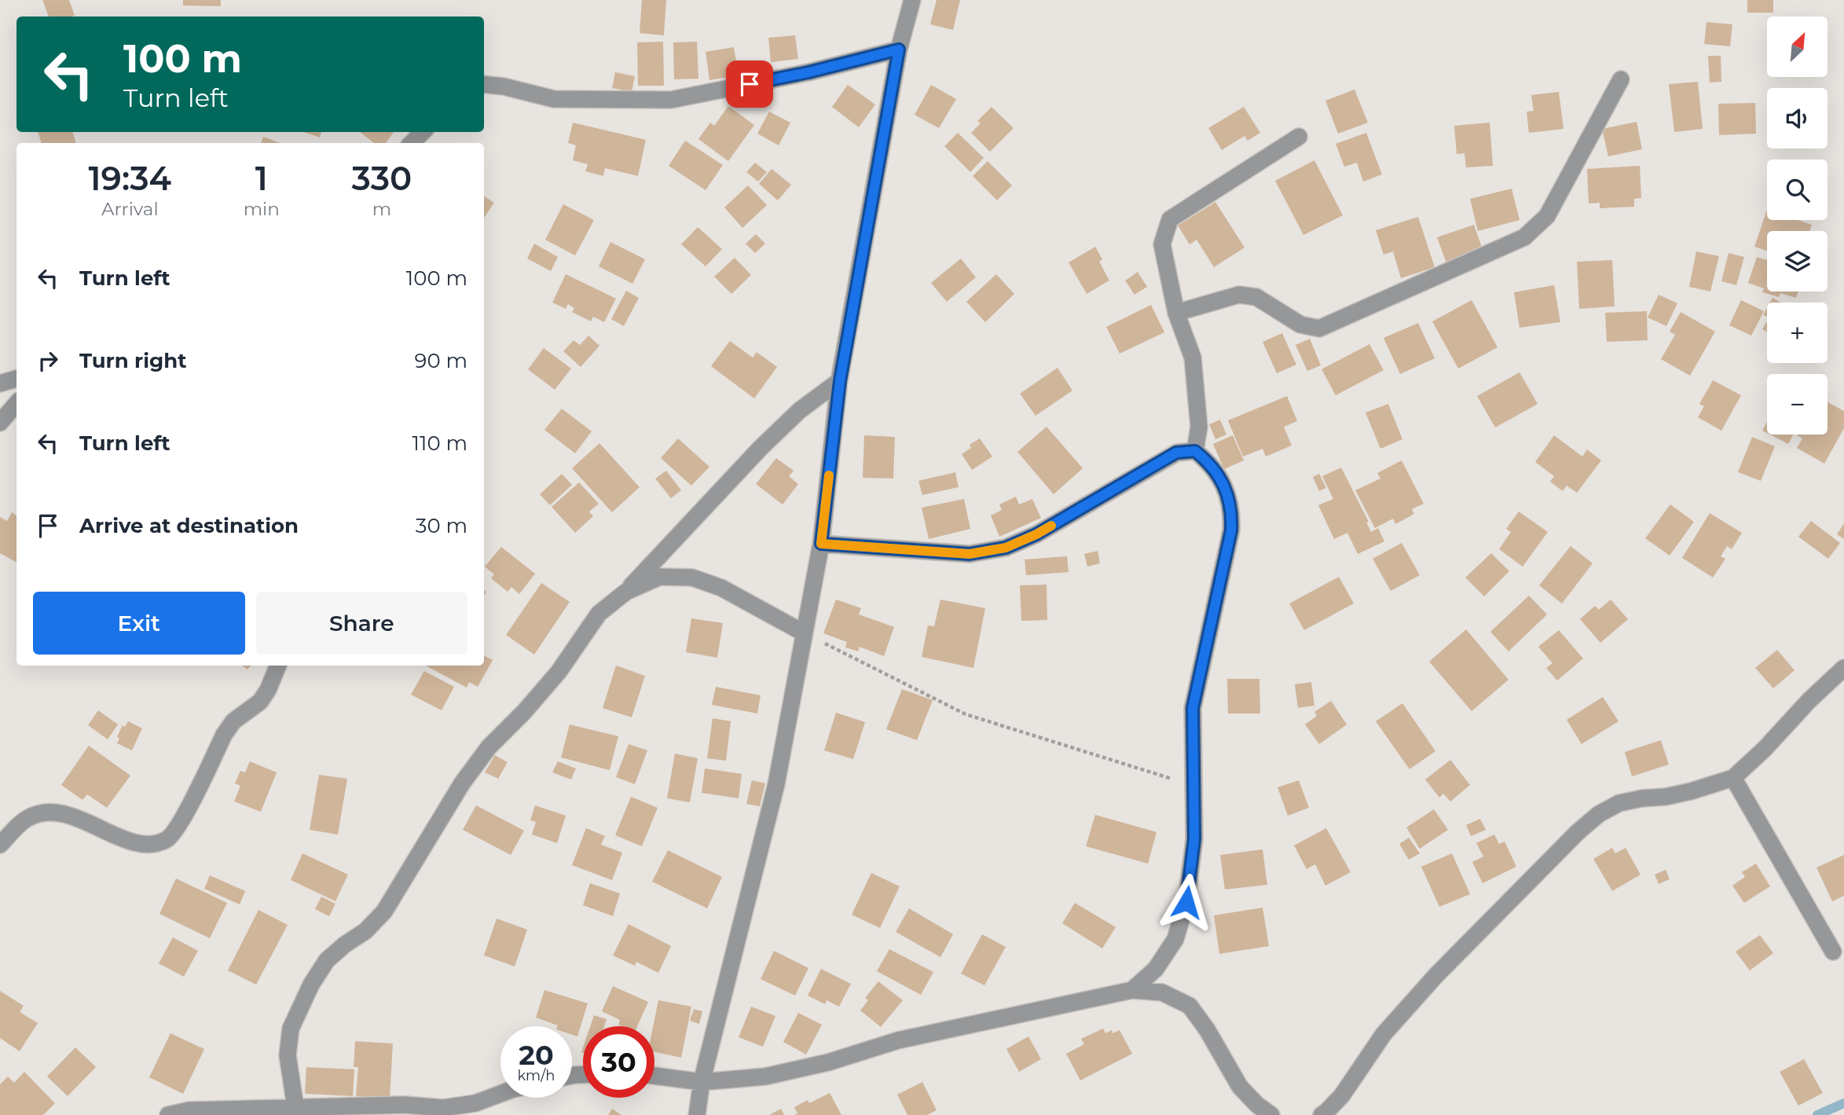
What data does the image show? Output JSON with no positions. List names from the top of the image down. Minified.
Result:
{"north":"top right","page":{"map_buttons":["+","−"],"turn":["100 m","Turn left"],"eta":["19:34","Arrival","1","min","330","m"],"list":[{"name":"Turn left","value":"100 m"},{"name":"Turn right","value":"90 m"},{"name":"Turn left","value":"110 m"},{"name":"Arrive at destination","value":"30 m"}],"buttons":["Exit","Share"],"speed":"20 km/h","limit":"30"}}
